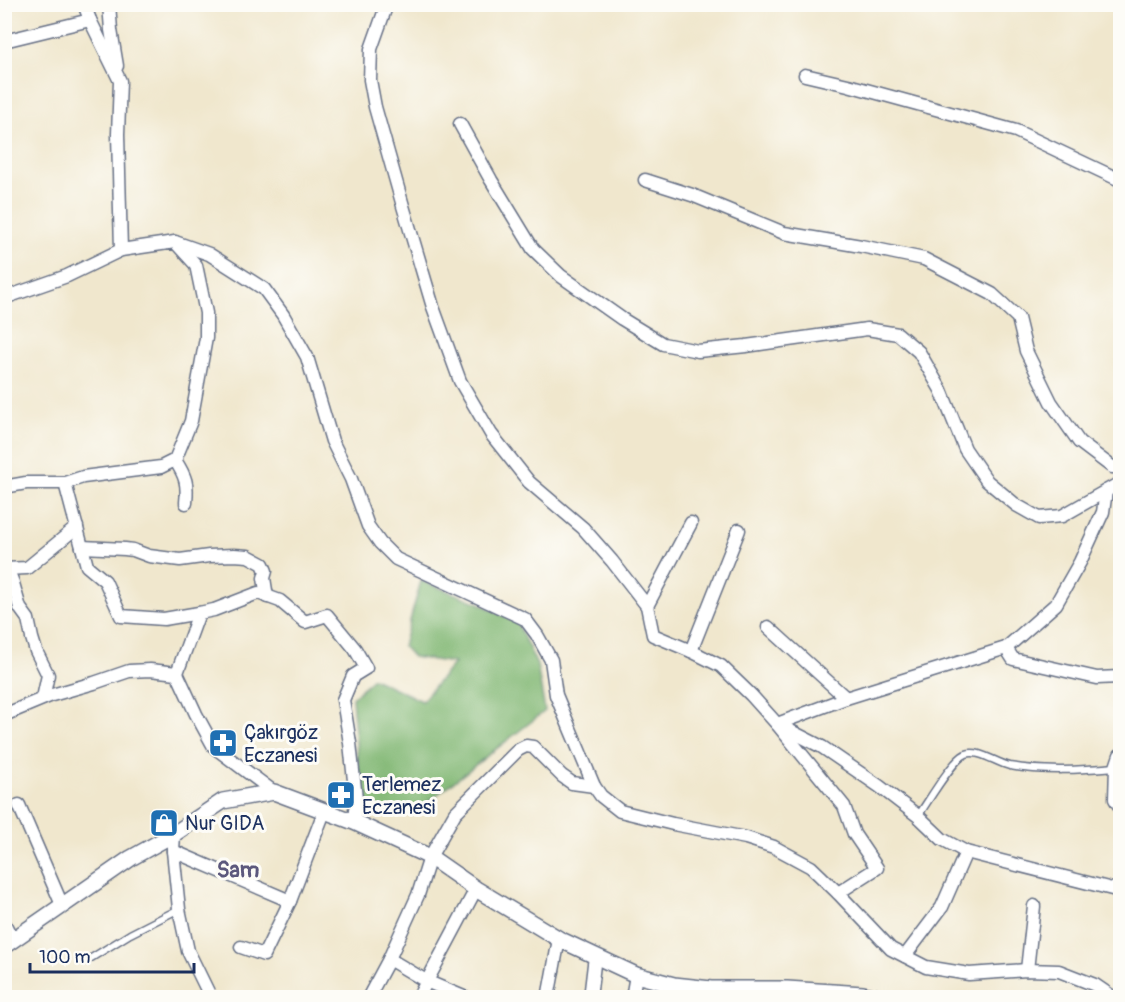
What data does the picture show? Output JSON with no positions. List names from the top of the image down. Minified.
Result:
{"districts":["Sam"],"places":{"pharmacy":["Çakırgöz Eczanesi","Terlemez Eczanesi"],"shop":["Nur GIDA"]},"scale_bar":"100 m"}
